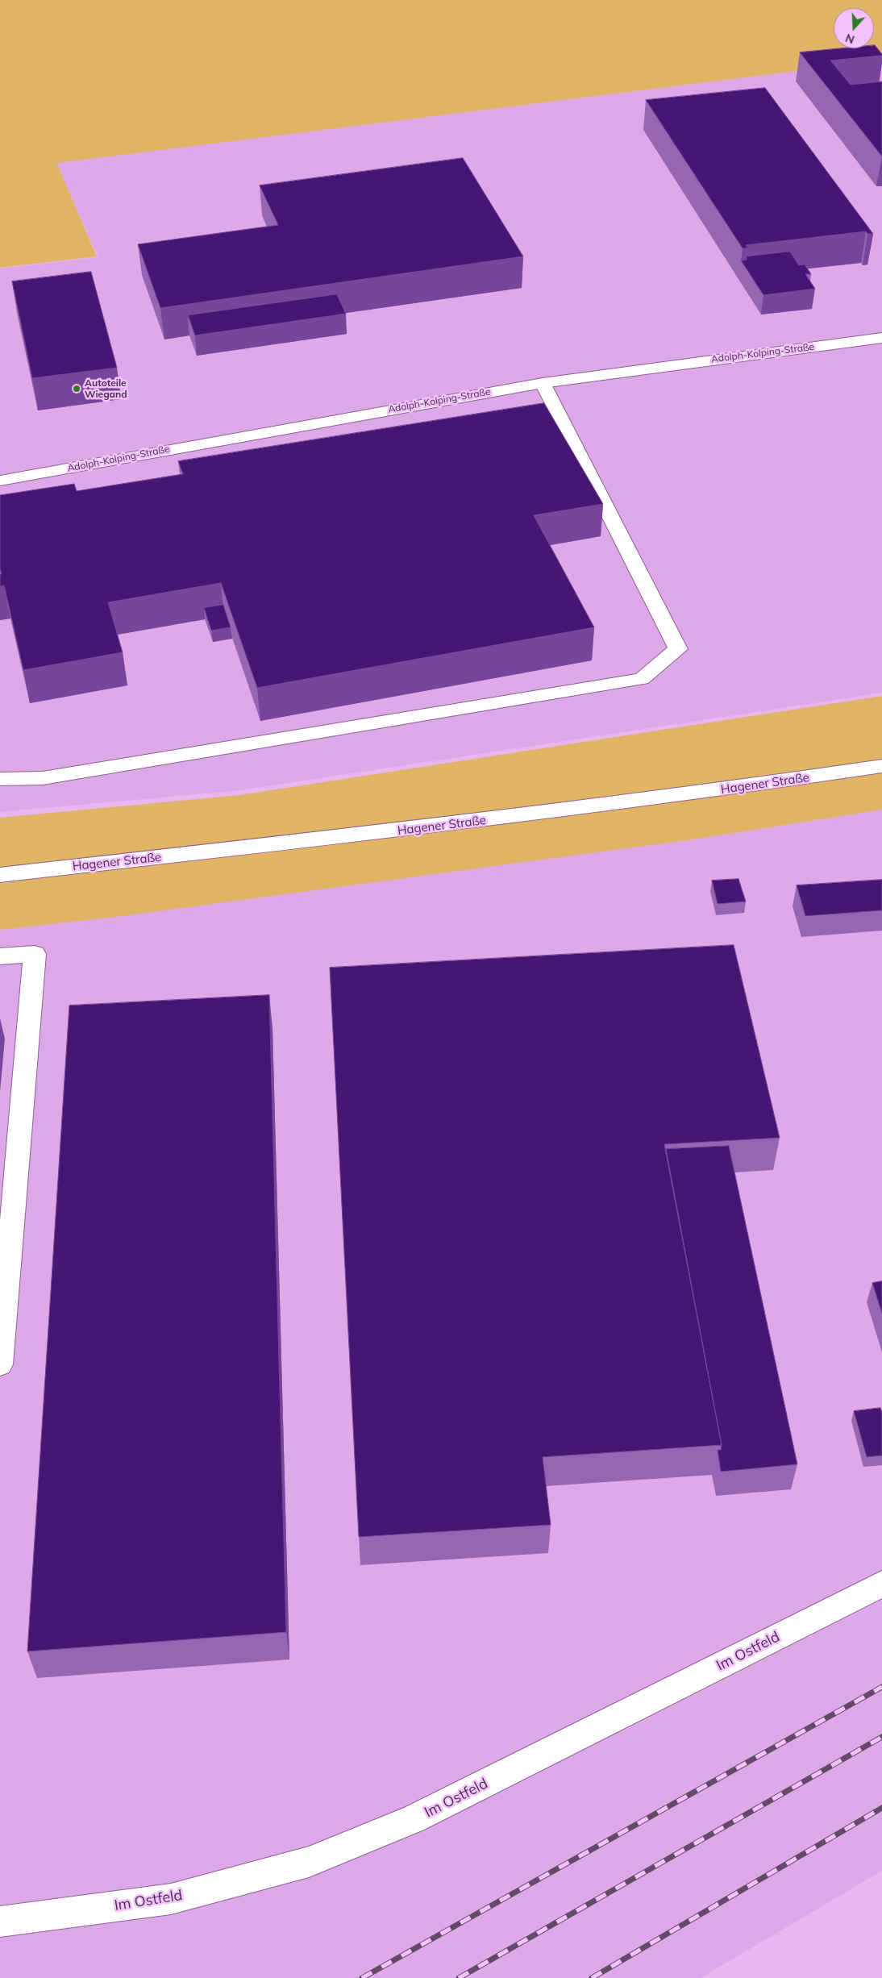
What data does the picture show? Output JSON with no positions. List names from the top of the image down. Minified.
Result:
{"streets":{"street":["Adolph-Kolping-Straße","Hagener Straße","Im Ostfeld"]},"places":["Autoteile Wiegand"],"north":"bottom"}
